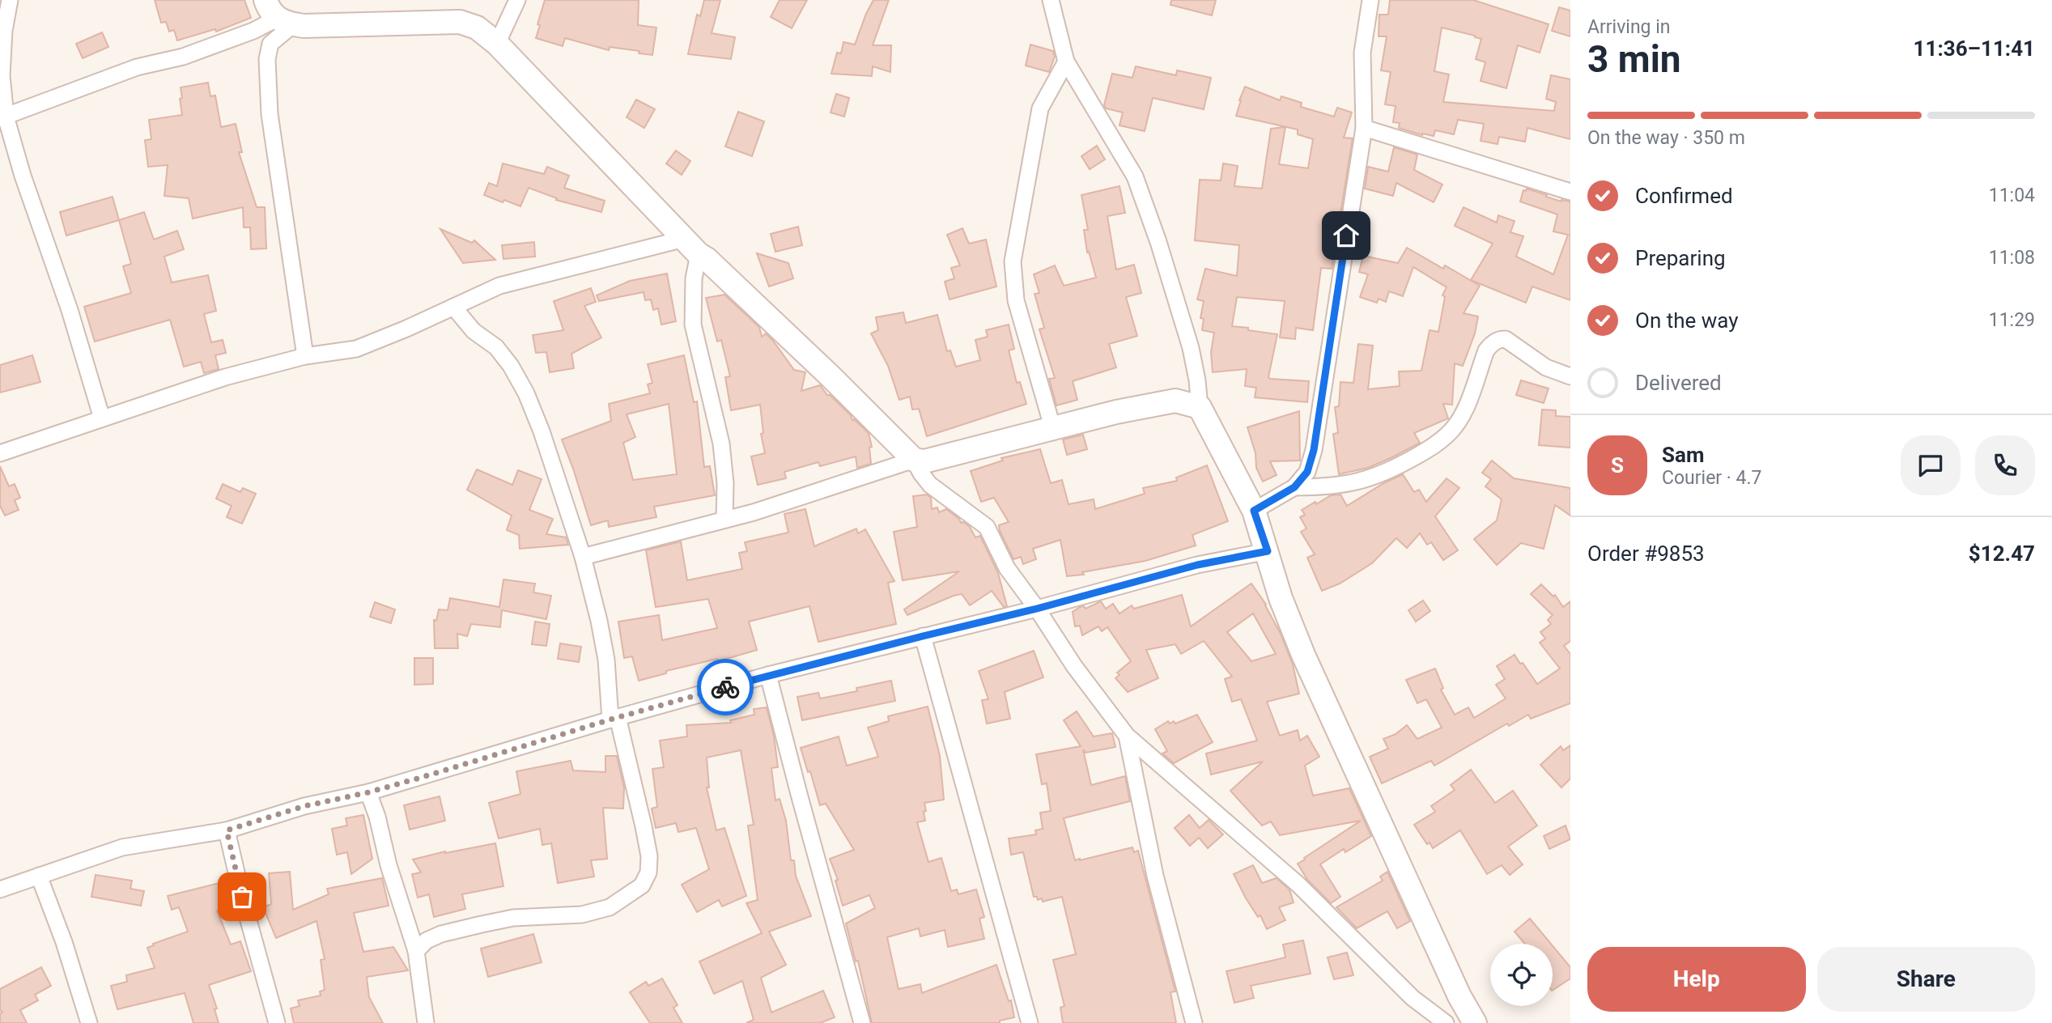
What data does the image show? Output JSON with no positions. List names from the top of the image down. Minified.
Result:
{"page":{"heading":["3 min","Arriving in","11:36–11:41"],"panel":["Sam","Courier · 4.7","Order #9853","$12.47"],"bar":"On the way · 350 m","list":[["Confirmed","11:04"],["Preparing","11:08"],["On the way","11:29"],"Delivered"],"round":"S","buttons":["Help","Share"]}}
